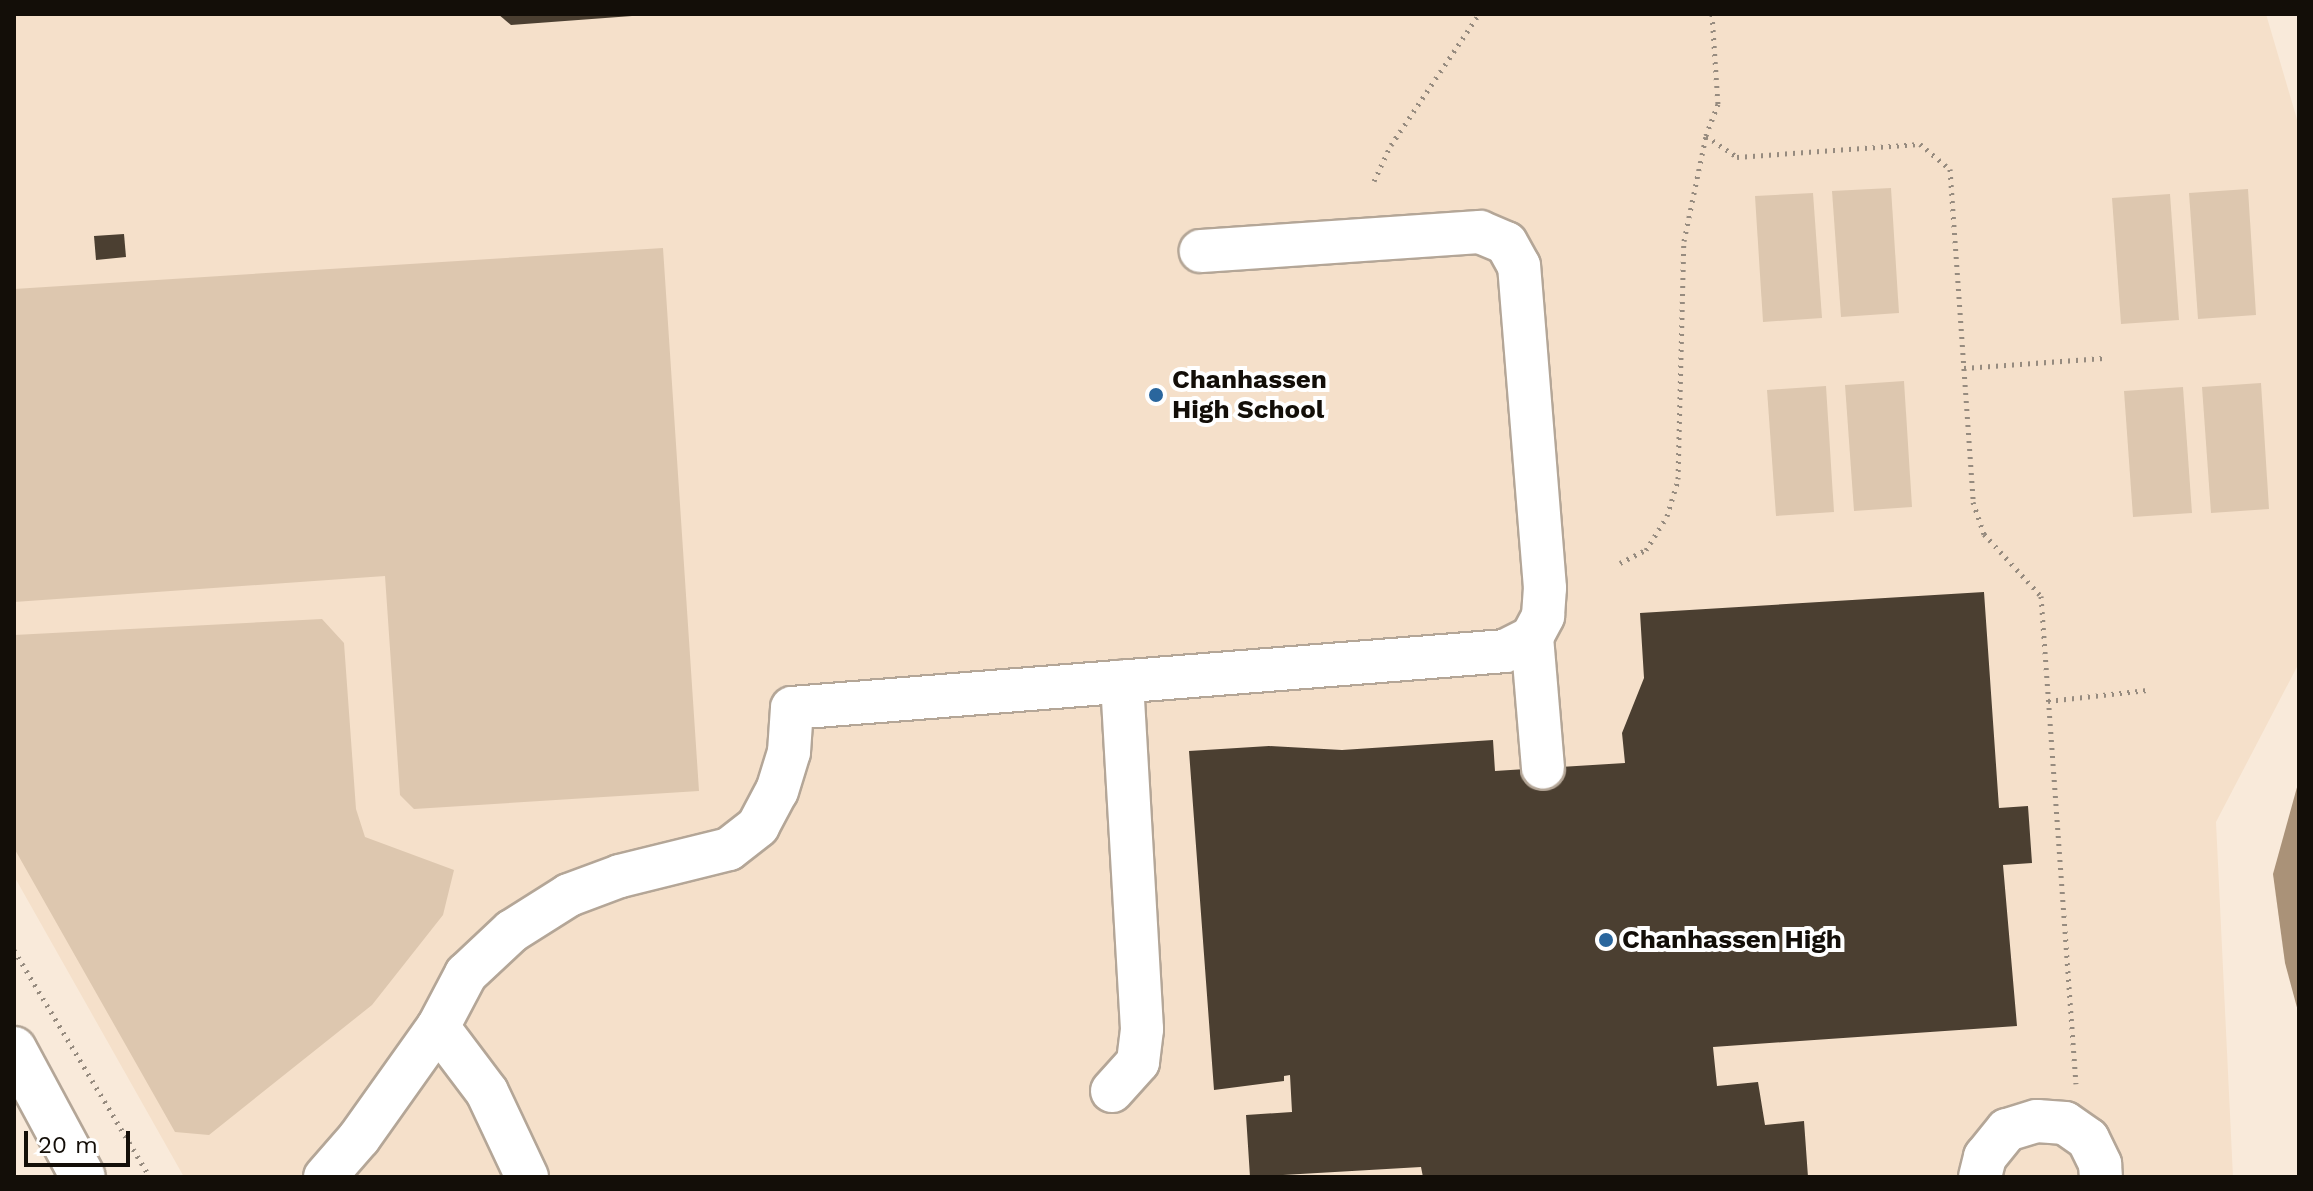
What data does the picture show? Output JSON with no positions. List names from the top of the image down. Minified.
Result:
{"places":["Chanhassen High School","Chanhassen High"],"scale_bar":"20 m"}
